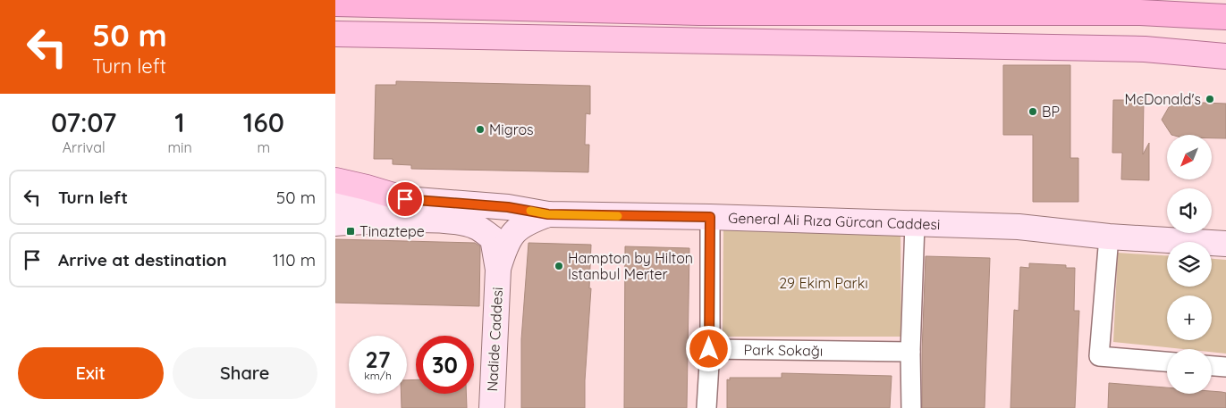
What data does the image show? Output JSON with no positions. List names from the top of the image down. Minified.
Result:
{"streets":{"main road":["General Ali Rıza Gürcan Caddesi","Nadide Caddesi"],"street":["Park Sokağı"]},"parks":["29 Ekim Parkı"],"places":{"other":["McDonald's","BP","Migros","Hampton by Hilton Istanbul Merter"],"transit":["Tinaztepe"]},"north":"bottom left","page":{"turn":["50 m","Turn left"],"eta":["07:07","Arrival","1","min","160","m"],"map_buttons":["+","−"],"list":[{"name":"Turn left","value":"50 m"},{"name":"Arrive at destination","value":"110 m"}],"speed":"27 km/h","limit":"30","buttons":["Exit","Share"]}}
